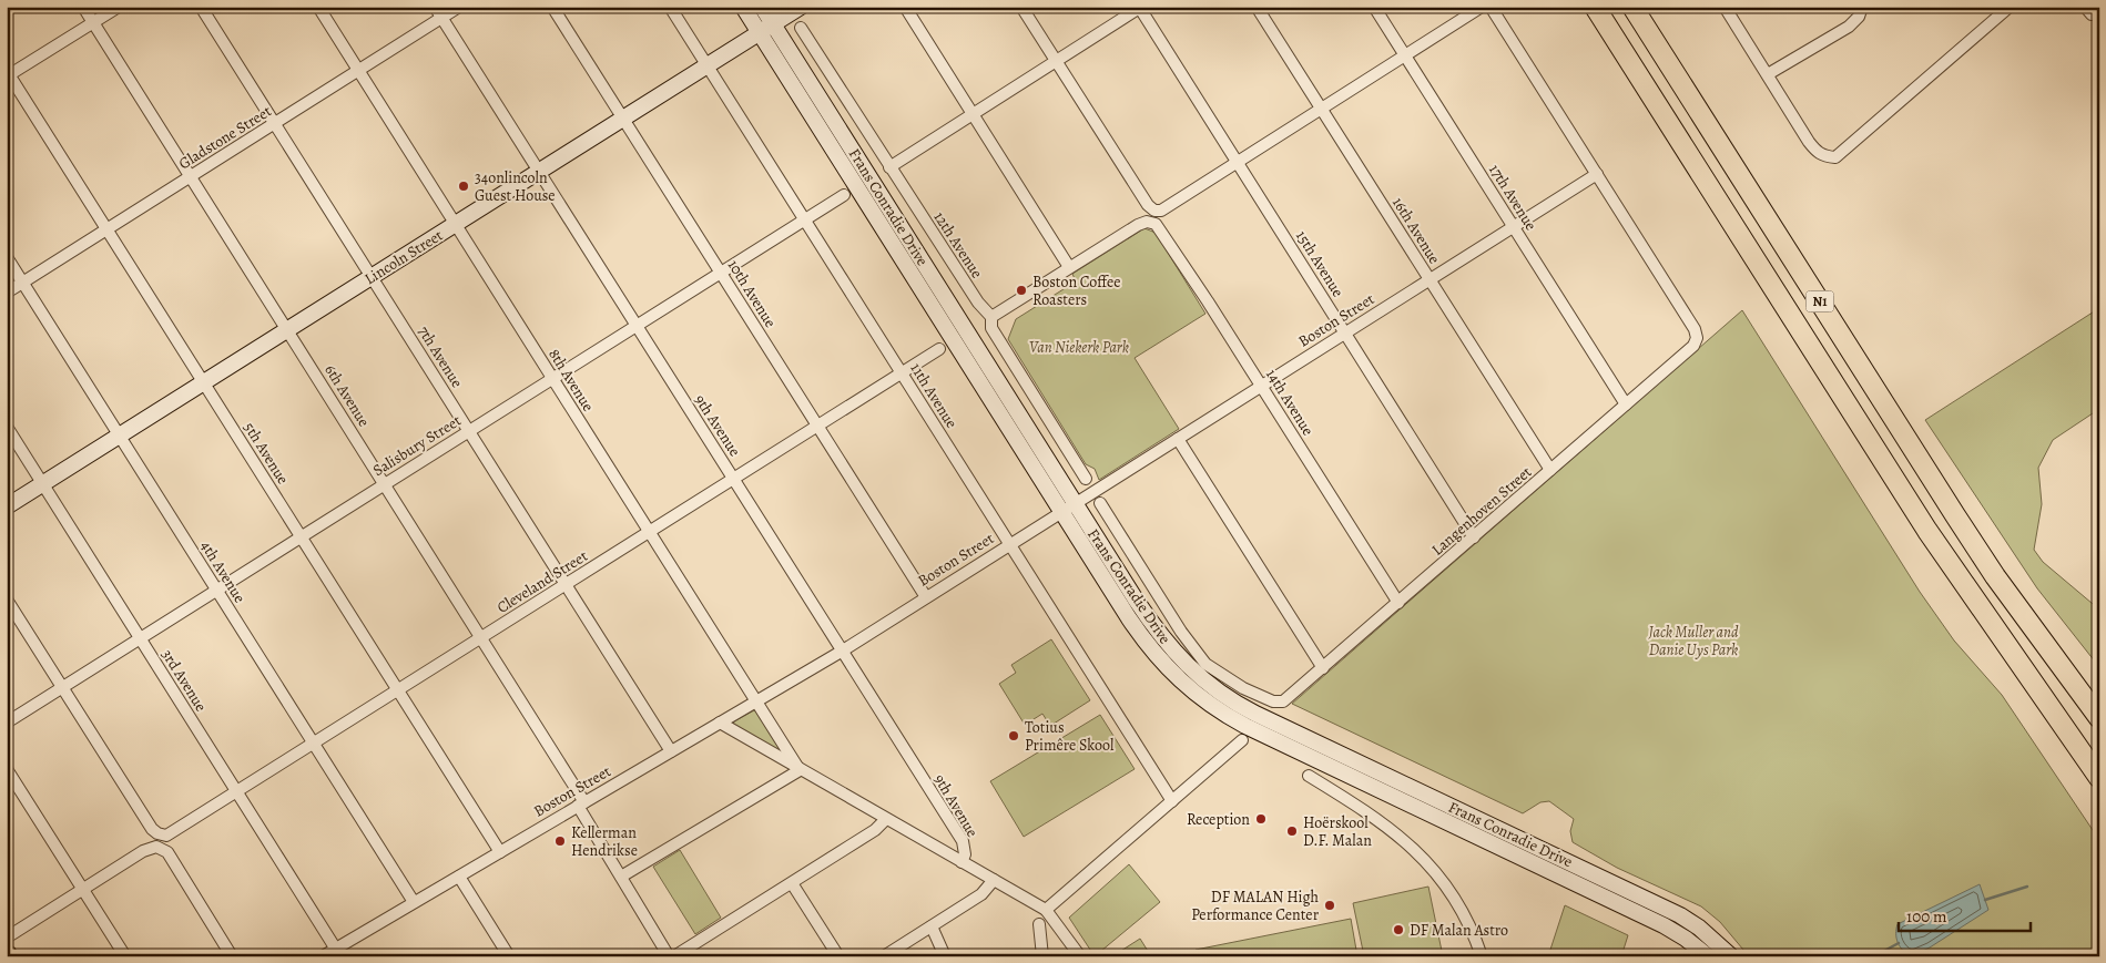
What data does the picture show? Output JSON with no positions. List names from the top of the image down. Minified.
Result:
{"streets":{"highway":["N1"],"main road":["Frans Conradie Drive","Lincoln Street"],"street":["Gladstone Street","17th Avenue","16th Avenue","12th Avenue","15th Avenue","10th Avenue","Boston Street","7th Avenue","8th Avenue","6th Avenue","11th Avenue","14th Avenue","9th Avenue","Salisbury Street","5th Avenue","Langenhoven Street","4th Avenue","Cleveland Street","3rd Avenue"]},"crossings":[["Gladstone Street","7th Avenue"],["Gladstone Street","8th Avenue"],["Gladstone Street","6th Avenue"],["Gladstone Street","9th Avenue"],["Gladstone Street","5th Avenue"],["Gladstone Street","4th Avenue"],["17th Avenue","Boston Street"],["17th Avenue","Langenhoven Street"],["Frans Conradie Drive","Lincoln Street"],["Frans Conradie Drive","Boston Street"],["16th Avenue","Boston Street"],["16th Avenue","Langenhoven Street"],["Lincoln Street","10th Avenue"],["Lincoln Street","7th Avenue"],["Lincoln Street","8th Avenue"],["Lincoln Street","6th Avenue"],["Lincoln Street","11th Avenue"],["Lincoln Street","9th Avenue"],["Lincoln Street","5th Avenue"],["Lincoln Street","4th Avenue"],["Lincoln Street","3rd Avenue"],["15th Avenue","Boston Street"],["15th Avenue","Langenhoven Street"],["10th Avenue","Boston Street"],["10th Avenue","Salisbury Street"],["10th Avenue","Cleveland Street"],["Boston Street","7th Avenue"],["Boston Street","8th Avenue"],["Boston Street","6th Avenue"],["Boston Street","11th Avenue"],["Boston Street","14th Avenue"],["Boston Street","9th Avenue"],["Boston Street","5th Avenue"],["Boston Street","Langenhoven Street"],["Boston Street","4th Avenue"],["Boston Street","3rd Avenue"],["7th Avenue","Salisbury Street"],["7th Avenue","Cleveland Street"],["8th Avenue","Salisbury Street"],["8th Avenue","Cleveland Street"],["6th Avenue","Salisbury Street"],["6th Avenue","Cleveland Street"],["11th Avenue","Salisbury Street"],["11th Avenue","Cleveland Street"],["14th Avenue","Langenhoven Street"],["9th Avenue","Salisbury Street"],["9th Avenue","Cleveland Street"],["Salisbury Street","5th Avenue"],["Salisbury Street","4th Avenue"],["Salisbury Street","3rd Avenue"],["5th Avenue","Cleveland Street"],["4th Avenue","Cleveland Street"],["Cleveland Street","3rd Avenue"]],"parks":["Van Niekerk Park","Jack Muller and Danie Uys Park"],"places":["34onlincoln Guest House","Boston Coffee Roasters","Totius Primêre Skool","Reception","Hoërskool D.F. Malan","Kellerman Hendrikse","DF MALAN High Performance Center","DF Malan Astro"],"scale_bar":"100 m"}
